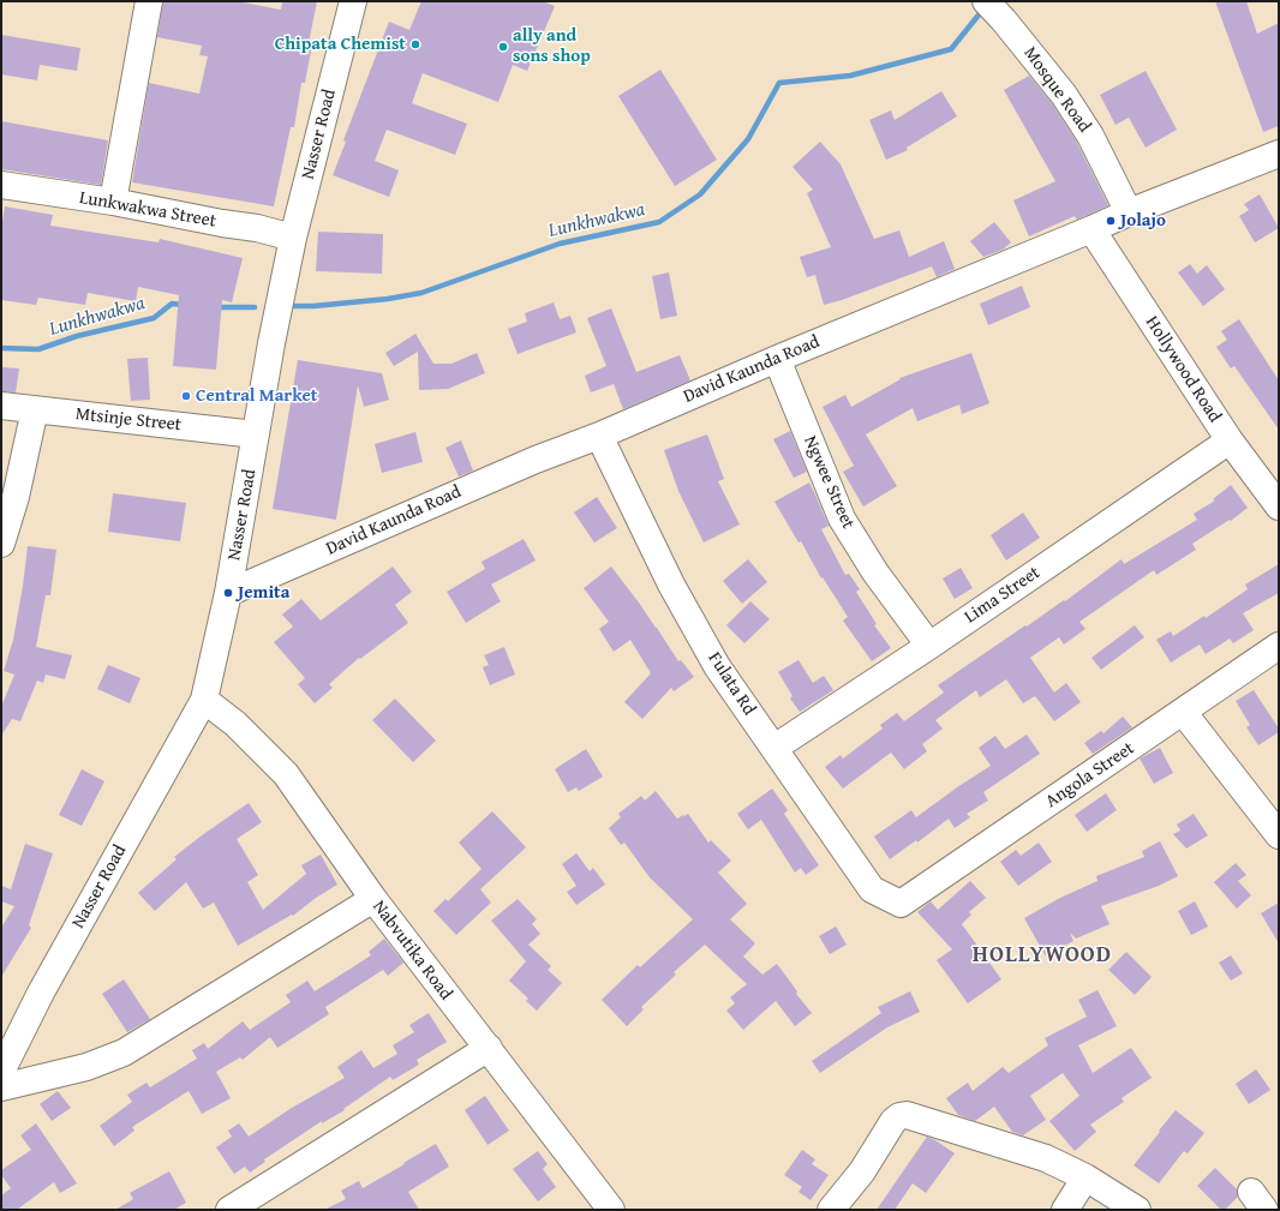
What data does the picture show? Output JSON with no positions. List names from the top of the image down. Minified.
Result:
{"streets":{"street":["Mosque Road","Nasser Road","Lunkwakwa Street","David Kaunda Road","Hollywood Road","Mtsinje Street","Ngwee Street","Lima Street","Fulata Rd","Angola Street","Nabvutika Road"]},"crossings":[["Mosque Road","David Kaunda Road"],["Nasser Road","Lunkwakwa Street"],["Nasser Road","David Kaunda Road"],["Nasser Road","Mtsinje Street"],["Nasser Road","Nabvutika Road"],["David Kaunda Road","Hollywood Road"],["David Kaunda Road","Ngwee Street"],["David Kaunda Road","Fulata Rd"],["Hollywood Road","Lima Street"],["Ngwee Street","Lima Street"],["Lima Street","Fulata Rd"],["Fulata Rd","Angola Street"]],"districts":["HOLLYWOOD"],"water":["Lunkhwakwa"],"places":["Chipata Chemist","ally and sons shop","Jolajo","Central Market","Jemita"]}
